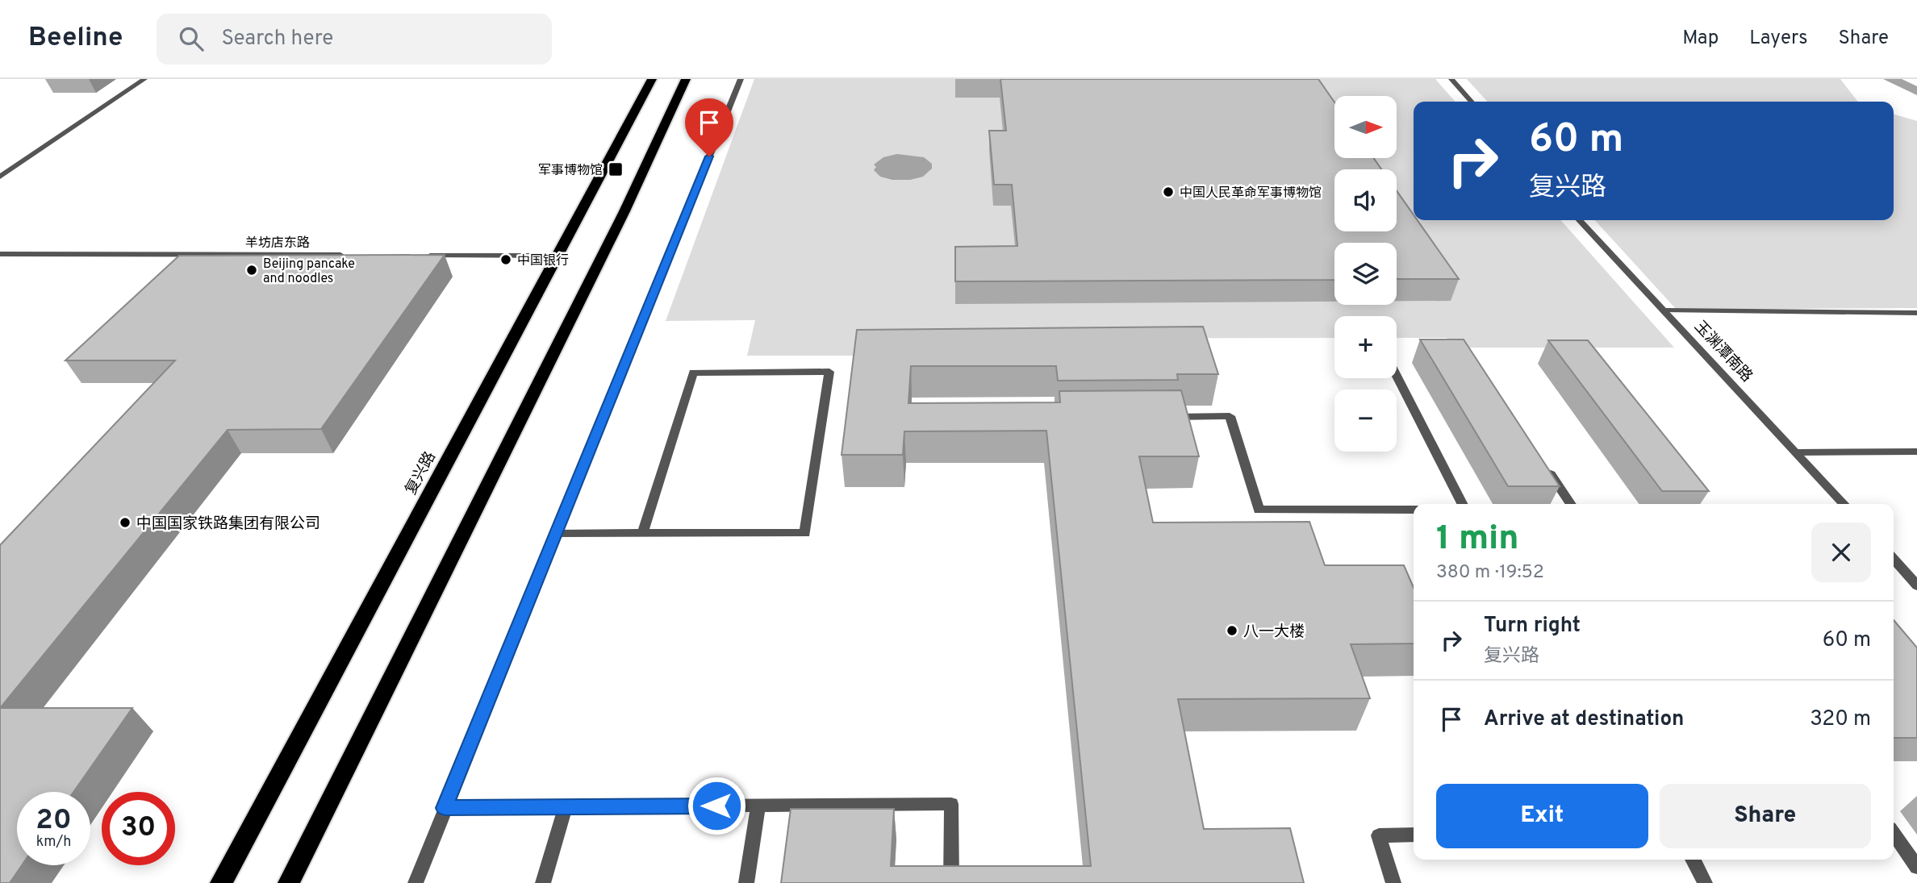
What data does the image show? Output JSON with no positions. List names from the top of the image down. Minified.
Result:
{"streets":{"highway":["复兴路"],"street":["羊坊店东路","玉渊潭南路"]},"places":{"transit":["军事博物馆"],"other":["中国人民革命军事博物馆","中国银行","Beijing pancake and noodles","中国国家铁路集团有限公司","八一大楼"]},"north":"right","page":{"header":"Beeline","search":"Search here","nav":["Map","Layers","Share"],"map_buttons":["+","−"],"turn":["60 m","复兴路"],"heading":["1 min","380 m · 19:52"],"list":[{"name":"Turn right","note":"复兴路","value":"60 m"},{"name":"Arrive at destination","value":"320 m"}],"buttons":["Exit","Share"],"speed":"20 km/h","limit":"30"}}
